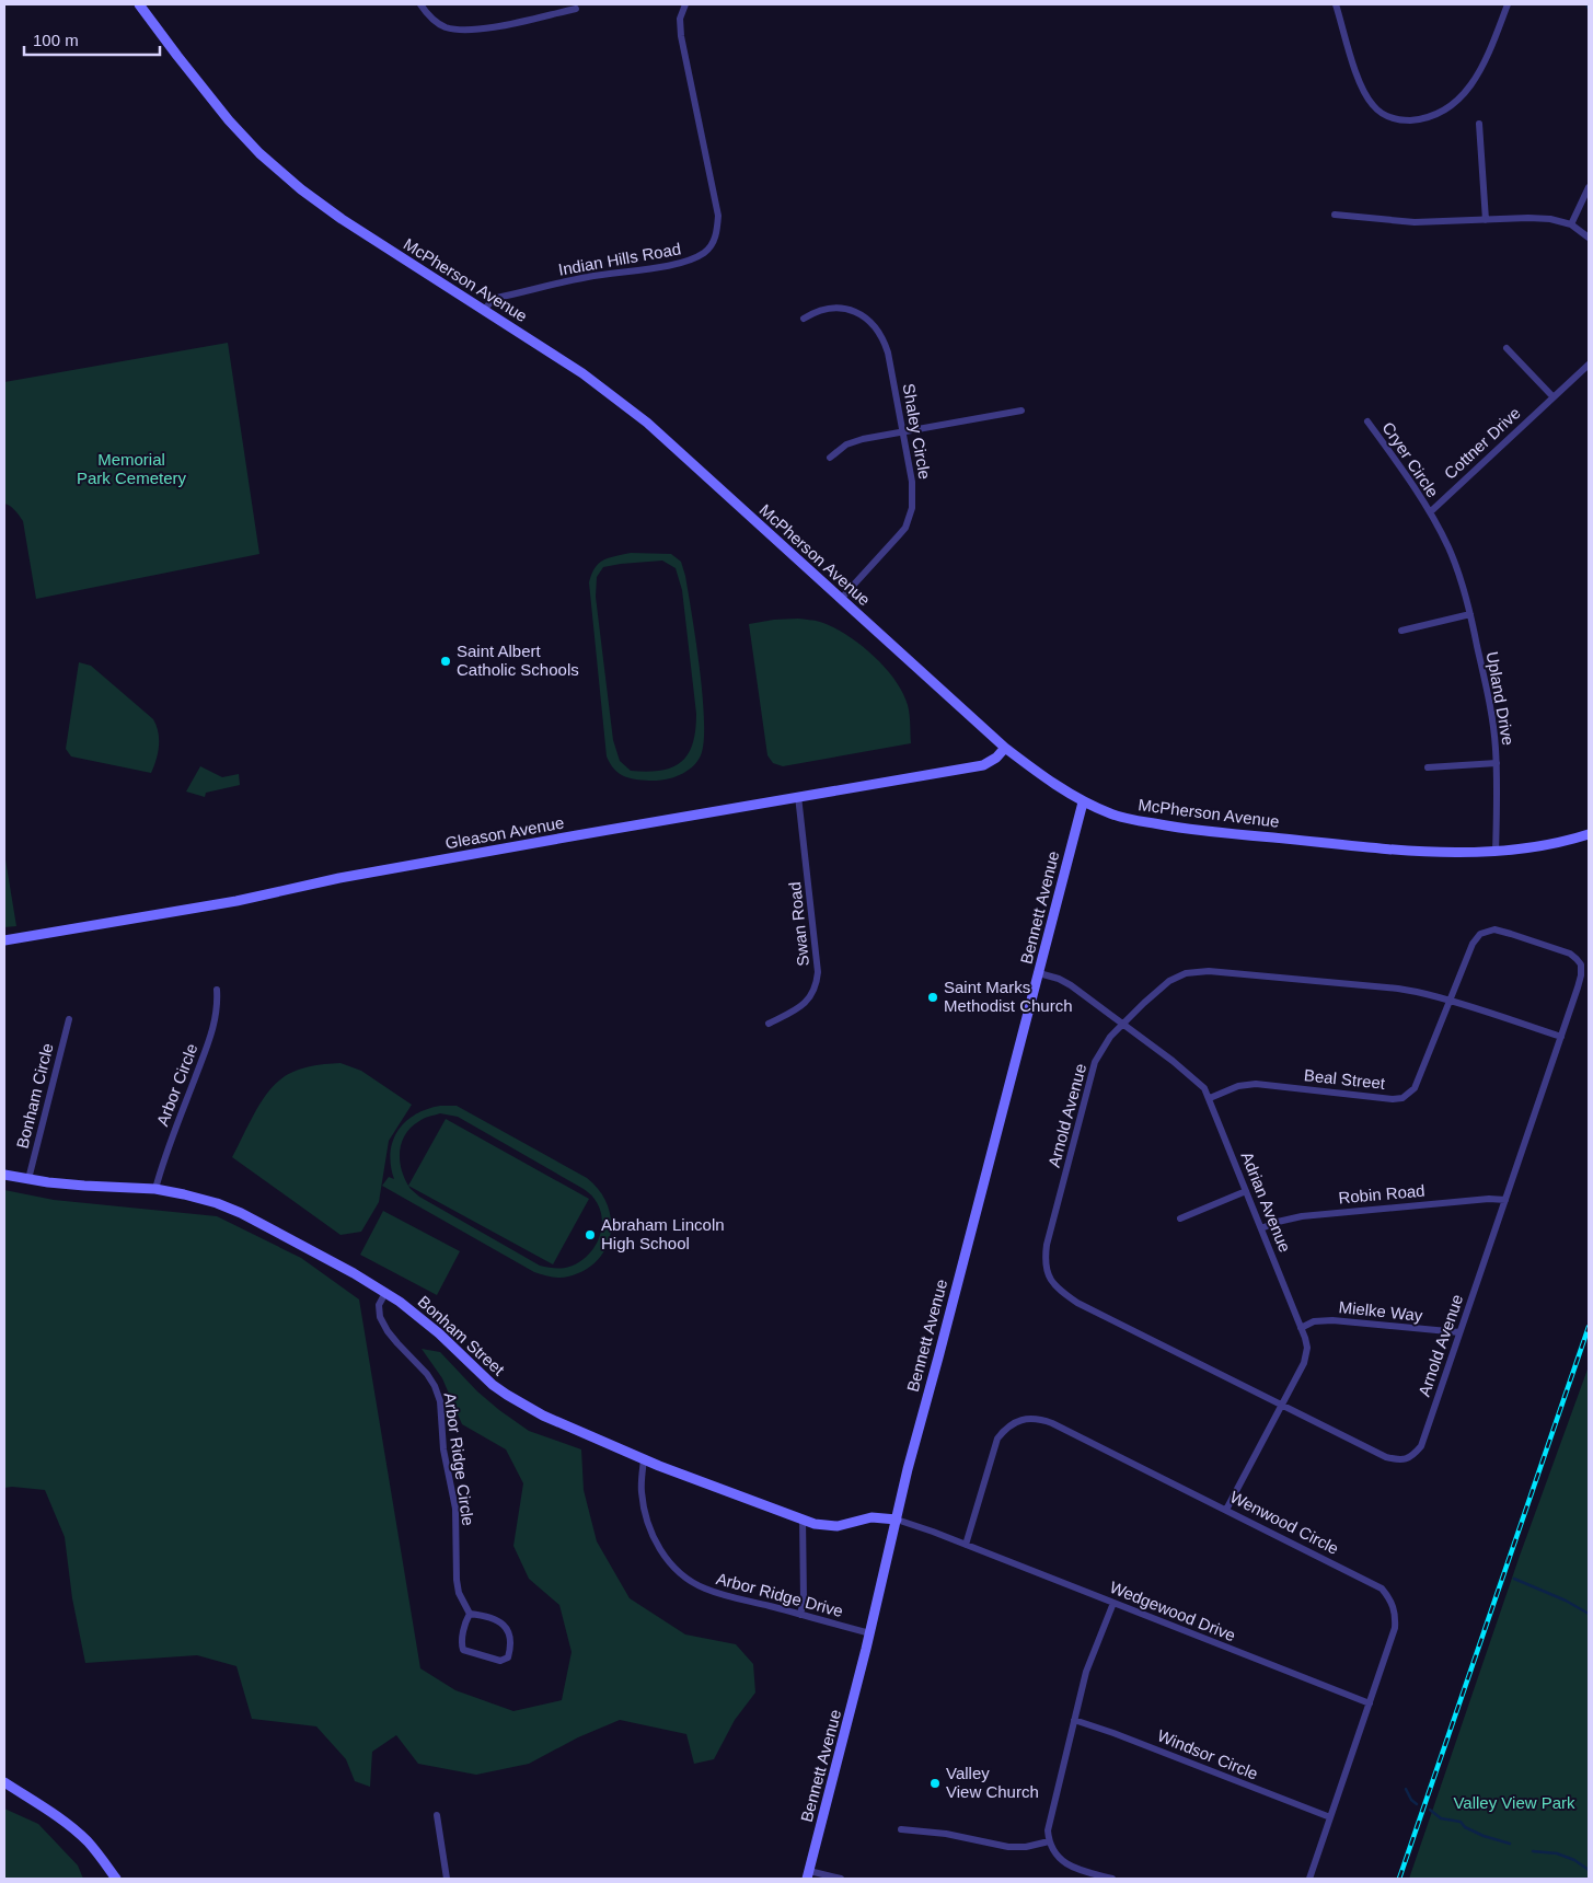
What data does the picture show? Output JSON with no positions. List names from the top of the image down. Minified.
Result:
{"streets":{"main road":["McPherson Avenue","Gleason Avenue","Bennett Avenue","Bonham Street"],"street":["Indian Hills Road","Shaley Circle","Cottner Drive","Cryer Circle","Upland Drive","Swan Road","Beal Street","Arbor Circle","Bonham Circle","Arnold Avenue","Robin Road","Adrian Avenue","Mielke Way","Arbor Ridge Circle","Wenwood Circle","Arbor Ridge Drive","Wedgewood Drive","Windsor Circle"]},"crossings":[["Indian Hills Road","McPherson Avenue"],["McPherson Avenue","Shaley Circle"],["McPherson Avenue","Upland Drive"],["McPherson Avenue","Gleason Avenue"],["McPherson Avenue","Bennett Avenue"],["Cottner Drive","Cryer Circle"],["Cottner Drive","Upland Drive"],["Cryer Circle","Upland Drive"],["Gleason Avenue","Swan Road"],["Bennett Avenue","Adrian Avenue"],["Bennett Avenue","Bonham Street"],["Bennett Avenue","Arbor Ridge Drive"],["Bennett Avenue","Wedgewood Drive"],["Beal Street","Arnold Avenue"],["Beal Street","Adrian Avenue"],["Arbor Circle","Bonham Street"],["Bonham Circle","Bonham Street"],["Arnold Avenue","Robin Road"],["Arnold Avenue","Adrian Avenue"],["Arnold Avenue","Mielke Way"],["Robin Road","Adrian Avenue"],["Adrian Avenue","Mielke Way"],["Adrian Avenue","Wenwood Circle"],["Bonham Street","Arbor Ridge Circle"],["Bonham Street","Arbor Ridge Drive"],["Bonham Street","Wedgewood Drive"],["Wenwood Circle","Wedgewood Drive"],["Wenwood Circle","Windsor Circle"]],"parks":["Memorial Park Cemetery","Valley View Park"],"places":["Saint Albert Catholic Schools","Saint Marks Methodist Church","Abraham Lincoln High School","Valley View Church"],"scale_bar":"100 m"}
